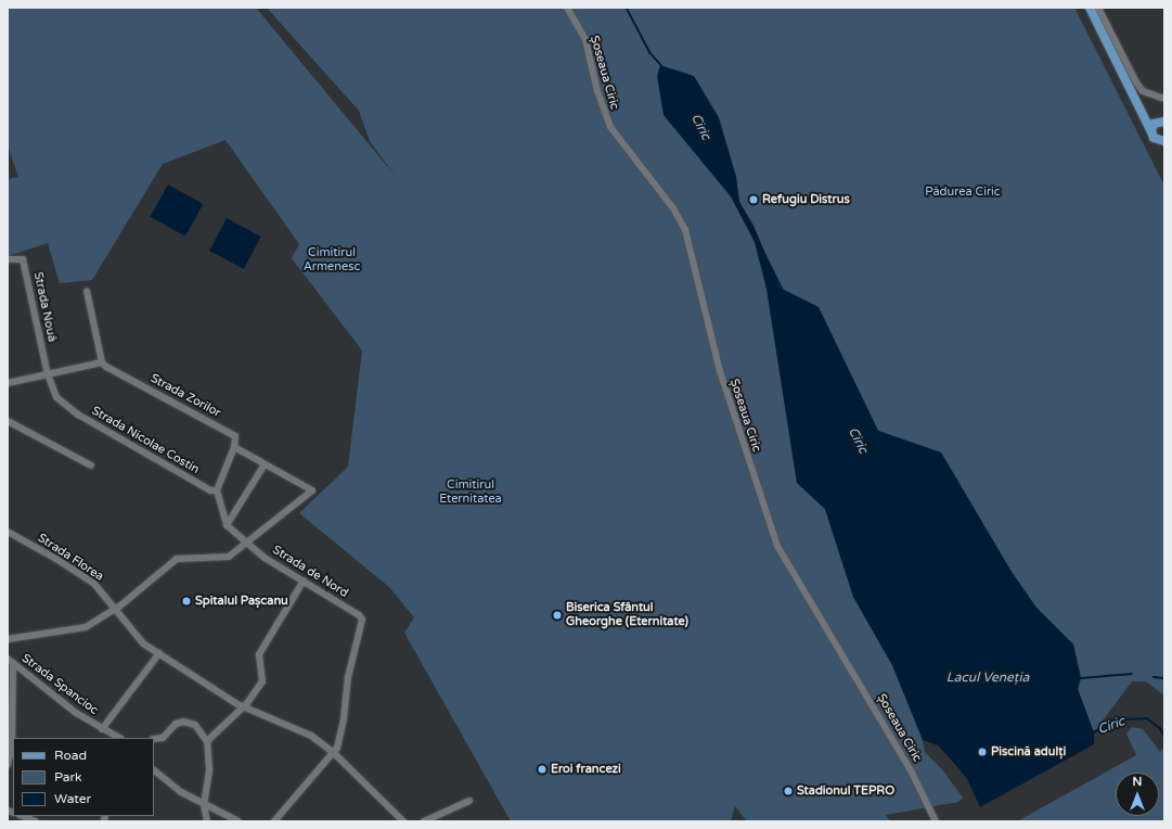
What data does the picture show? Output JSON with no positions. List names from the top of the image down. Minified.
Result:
{"streets":{"street":["Șoseaua Ciric","Strada Nouă","Strada Zorilor","Strada Nicolae Costin","Strada Florea","Strada de Nord","Strada Spancioc"]},"crossings":[["Strada Nouă","Strada Nicolae Costin"],["Strada Florea","Strada de Nord"]],"water":["Ciric","Lacul Veneția"],"parks":["Pădurea Ciric","Cimitirul Armenesc","Cimitirul Eternitatea"],"places":["Refugiu Distrus","Spitalul Pașcanu","Biserica Sfântul Gheorghe (Eternitate)","Piscină adulți","Eroi francezi","Stadionul TEPRO"],"legend":["Road","Park","Water"],"north":"top"}
